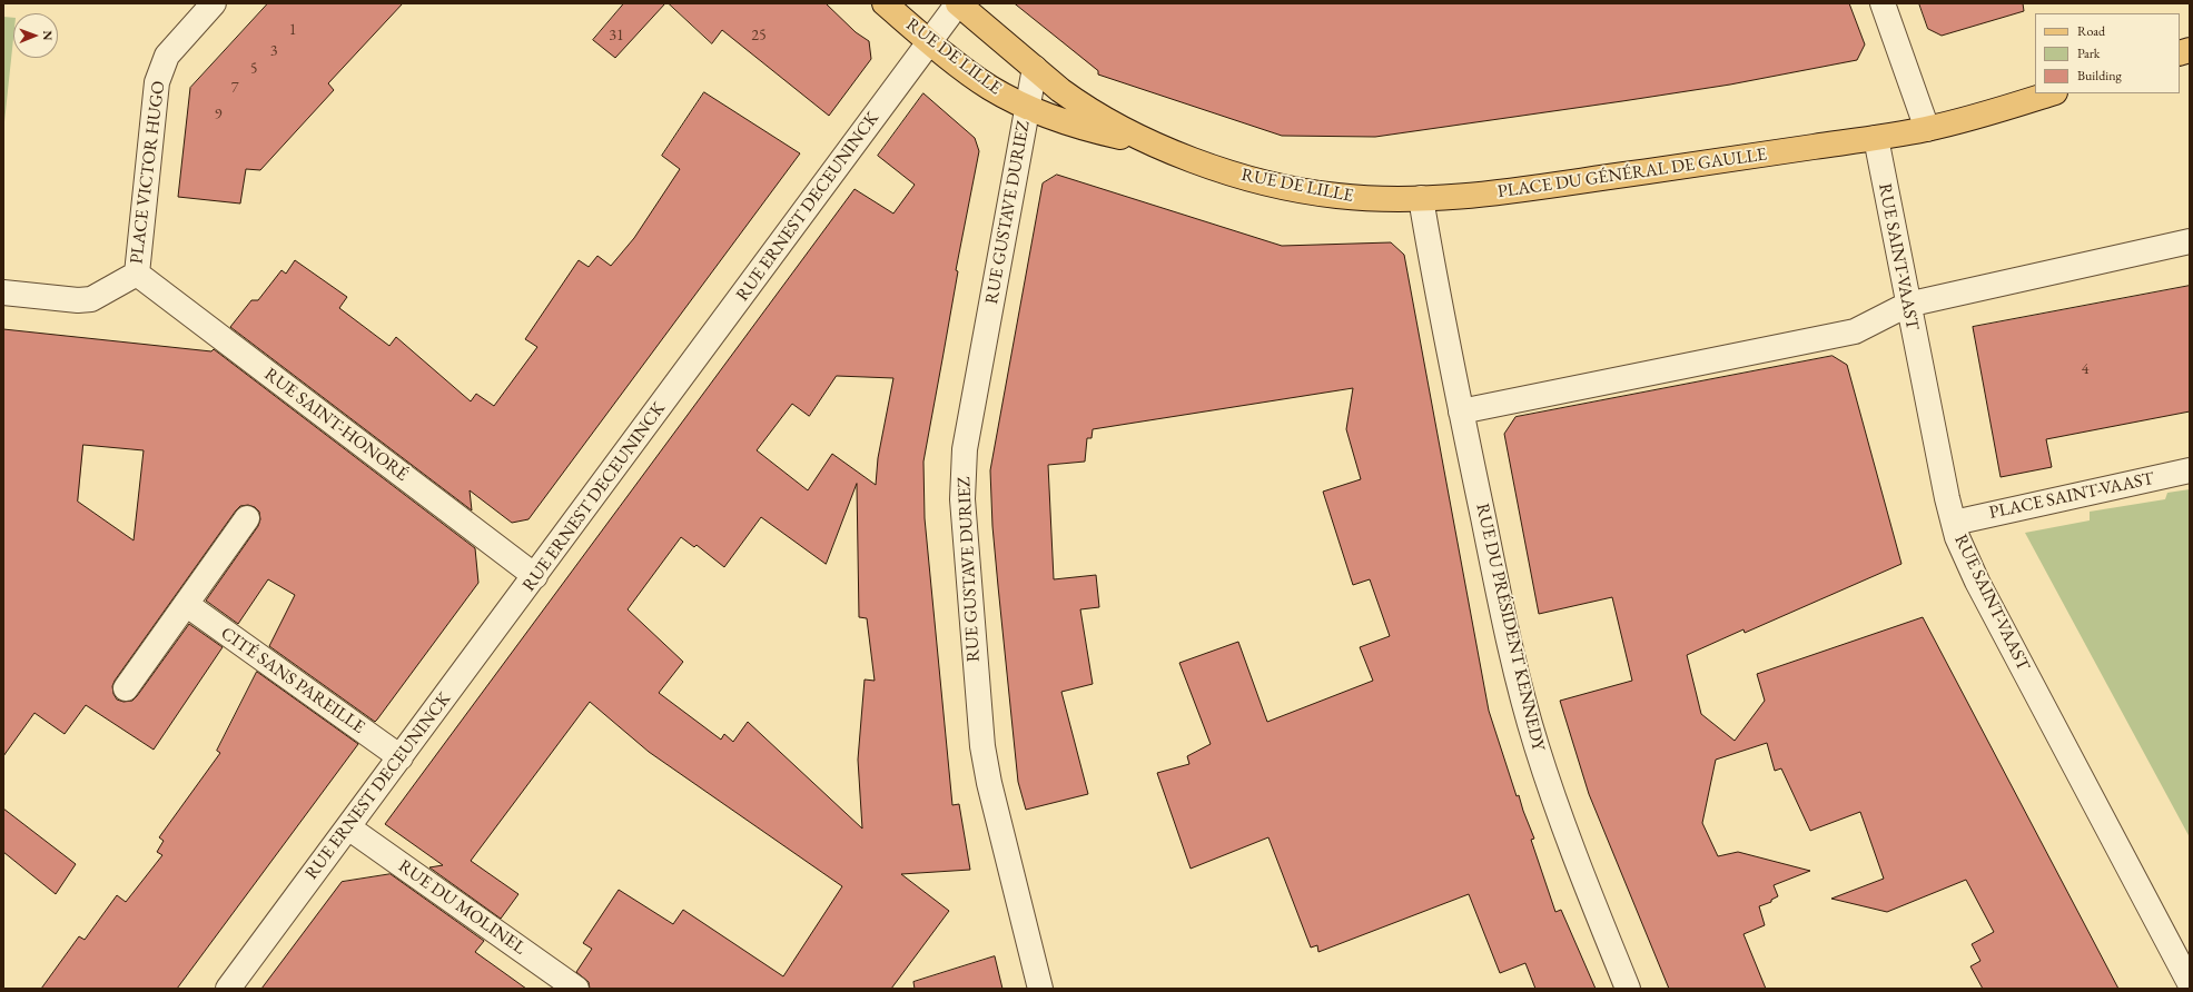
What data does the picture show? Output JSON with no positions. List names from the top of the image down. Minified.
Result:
{"streets":{"main road":["RUE DE LILLE","PLACE DU GÉNÉRAL DE GAULLE"],"street":["PLACE VICTOR HUGO","RUE ERNEST DECEUNINCK","RUE GUSTAVE DURIEZ","RUE SAINT-VAAST","RUE SAINT-HONORÉ","PLACE SAINT-VAAST","RUE DU PRÉSIDENT KENNEDY","CITÉ SANS PAREILLE","RUE DU MOLINEL"]},"crossings":[["RUE DE LILLE","PLACE DU GÉNÉRAL DE GAULLE"],["RUE DE LILLE","RUE ERNEST DECEUNINCK"],["RUE DE LILLE","RUE GUSTAVE DURIEZ"],["PLACE VICTOR HUGO","RUE SAINT-HONORÉ"],["PLACE DU GÉNÉRAL DE GAULLE","RUE SAINT-VAAST"],["RUE ERNEST DECEUNINCK","RUE SAINT-HONORÉ"],["RUE ERNEST DECEUNINCK","CITÉ SANS PAREILLE"],["RUE ERNEST DECEUNINCK","RUE DU MOLINEL"],["RUE SAINT-VAAST","PLACE SAINT-VAAST"]],"house_numbers":["1","31","25","3","5","7","9","4"],"legend":["Road","Park","Building"],"north":"right"}
